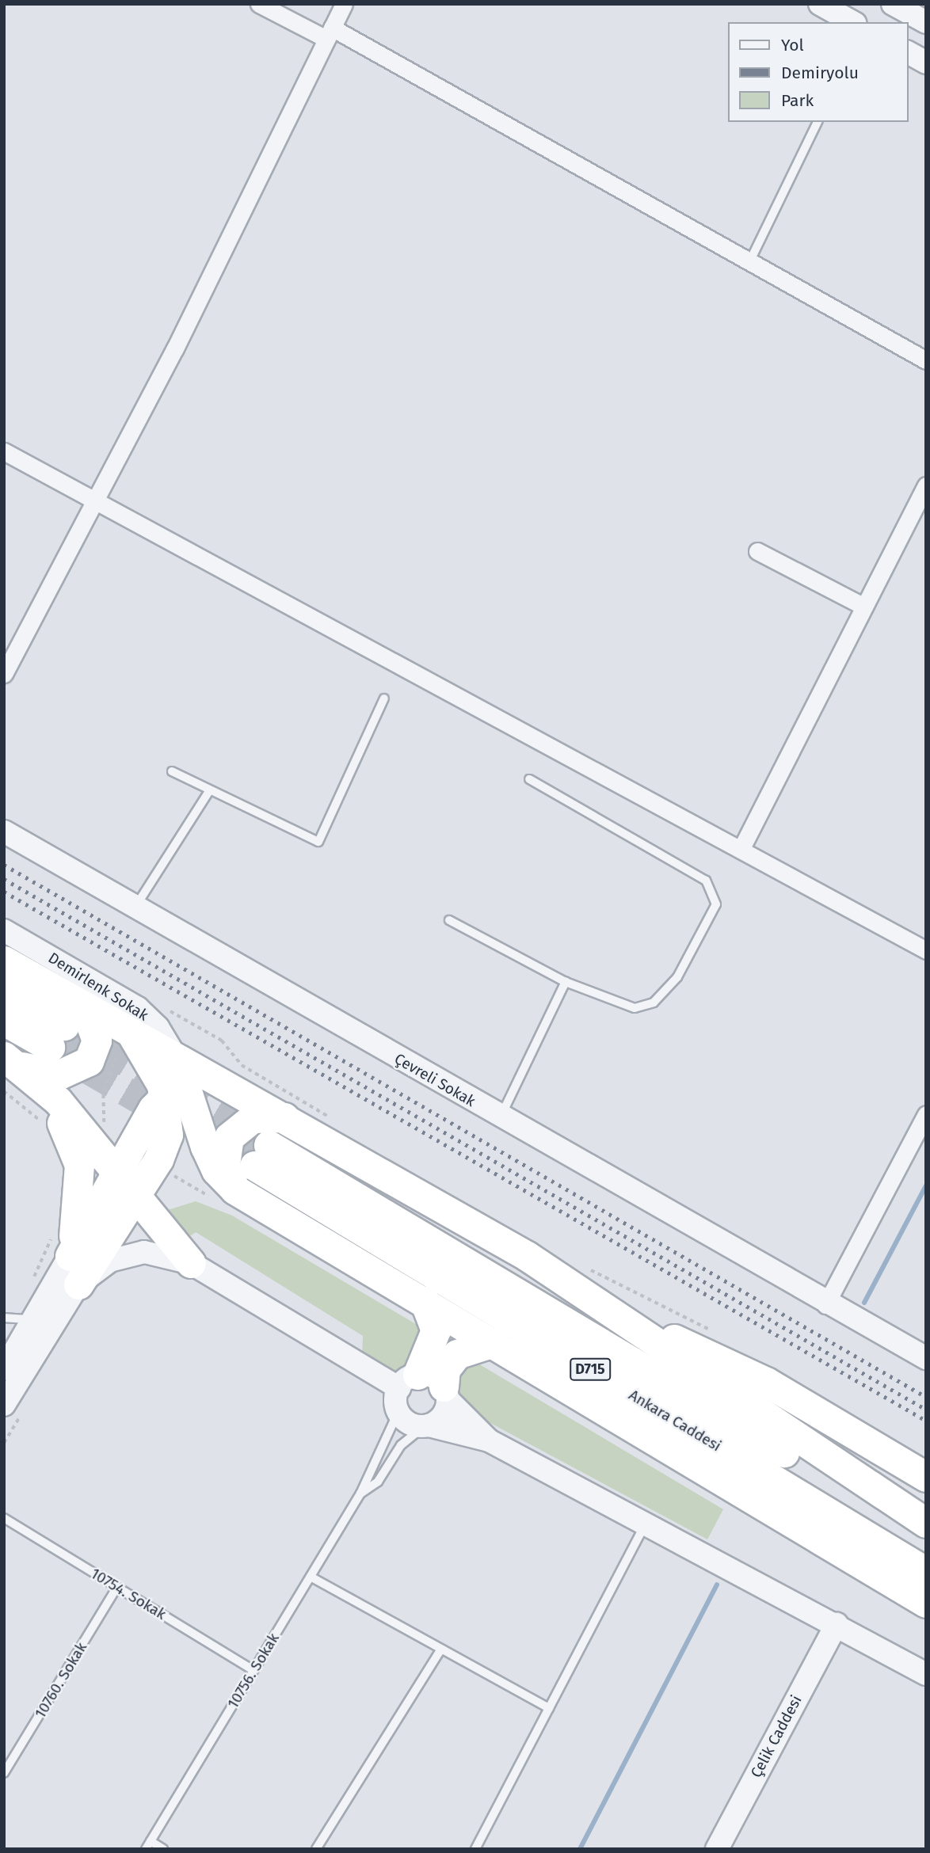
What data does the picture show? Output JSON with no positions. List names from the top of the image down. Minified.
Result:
{"streets":{"highway":["D715","Ankara Caddesi"],"street":["Demirlenk Sokak","Çevreli Sokak","Çelik Caddesi"],"lane":["10754. Sokak","10756. Sokak","10760. Sokak"]},"crossings":[["10754. Sokak","10756. Sokak"],["10754. Sokak","10760. Sokak"]],"legend":["Yol","Demiryolu","Park"]}
